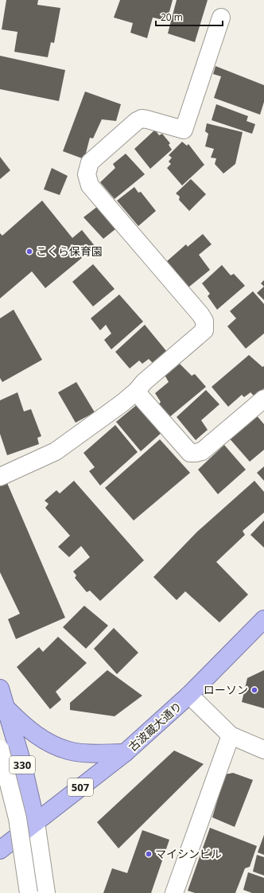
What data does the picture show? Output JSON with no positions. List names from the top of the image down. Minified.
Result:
{"streets":{"highway":["古波蔵大通り","330","507"]},"crossings":[["古波蔵大通り","330"]],"places":["こくら保育園","ローソン","マイシンビル"],"scale_bar":"20 m"}
